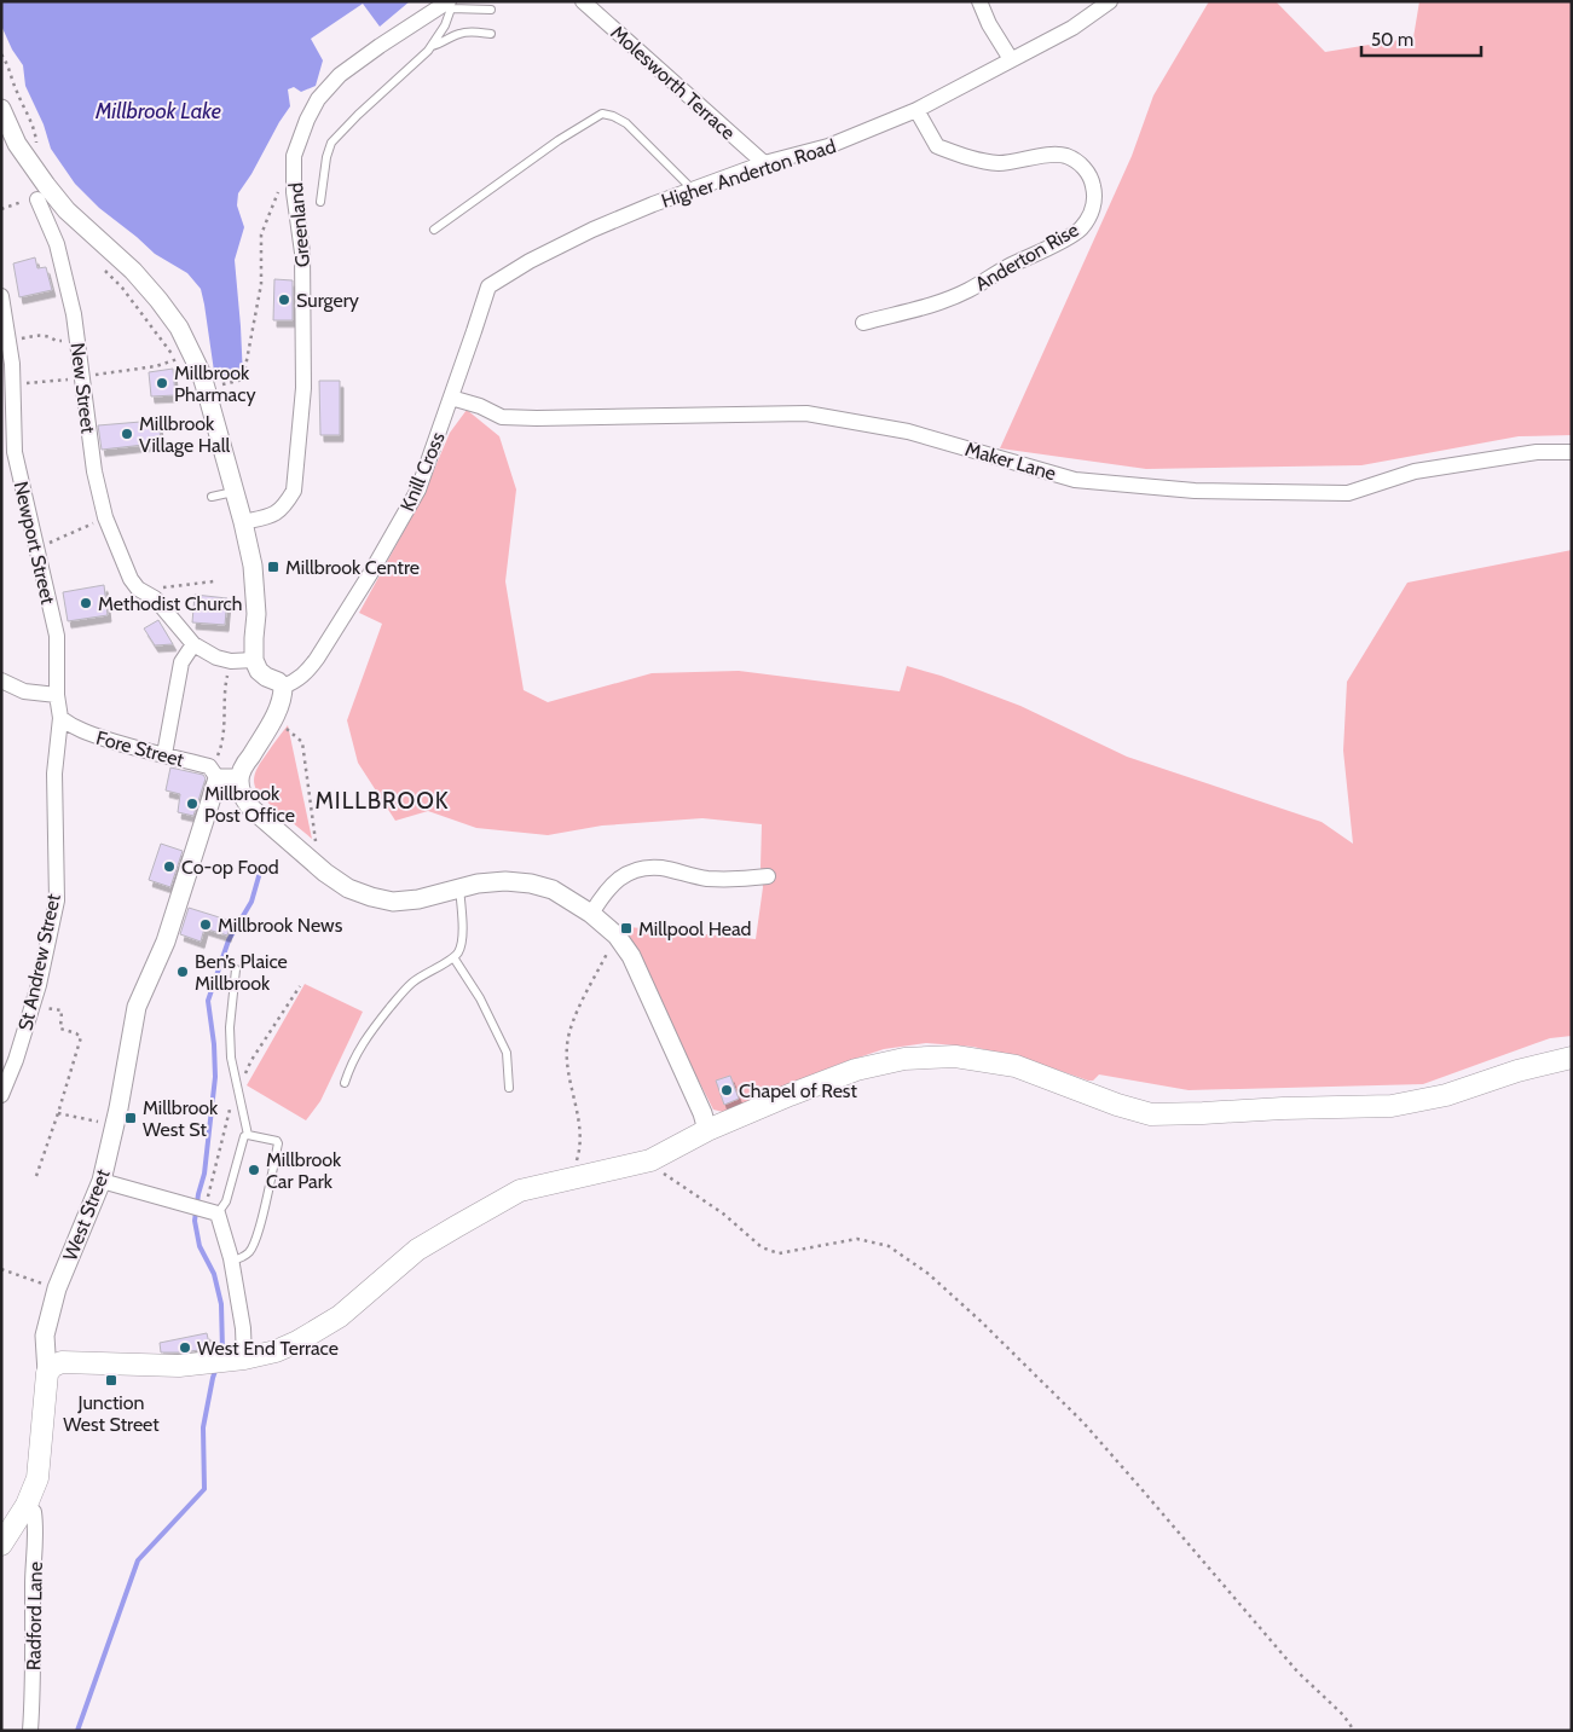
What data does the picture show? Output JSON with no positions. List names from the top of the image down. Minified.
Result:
{"streets":{"main road":["West Street"],"street":["Molesworth Terrace","Higher Anderton Road","Greenland","Anderton Rise","New Street","Maker Lane","Knill Cross","Newport Street","Fore Street","St Andrew Street","Radford Lane"]},"crossings":[["Molesworth Terrace","Higher Anderton Road"],["Higher Anderton Road","Anderton Rise"],["Higher Anderton Road","Maker Lane"],["Higher Anderton Road","Knill Cross"],["Maker Lane","Knill Cross"],["Newport Street","Fore Street"],["Newport Street","St Andrew Street"],["Fore Street","St Andrew Street"],["Fore Street","West Street"],["West Street","Radford Lane"]],"districts":["MILLBROOK"],"water":["Millbrook Lake"],"places":{"other":["Surgery","Millbrook Pharmacy","Millbrook Village Hall","Methodist Church","Millbrook Post Office","Co-op Food","Millbrook News","Ben’s Plaice Millbrook","Chapel of Rest","Millbrook Car Park","West End Terrace"],"transit":["Millbrook Centre","Millpool Head","Millbrook West St","Junction West Street"]},"scale_bar":"50 m"}
